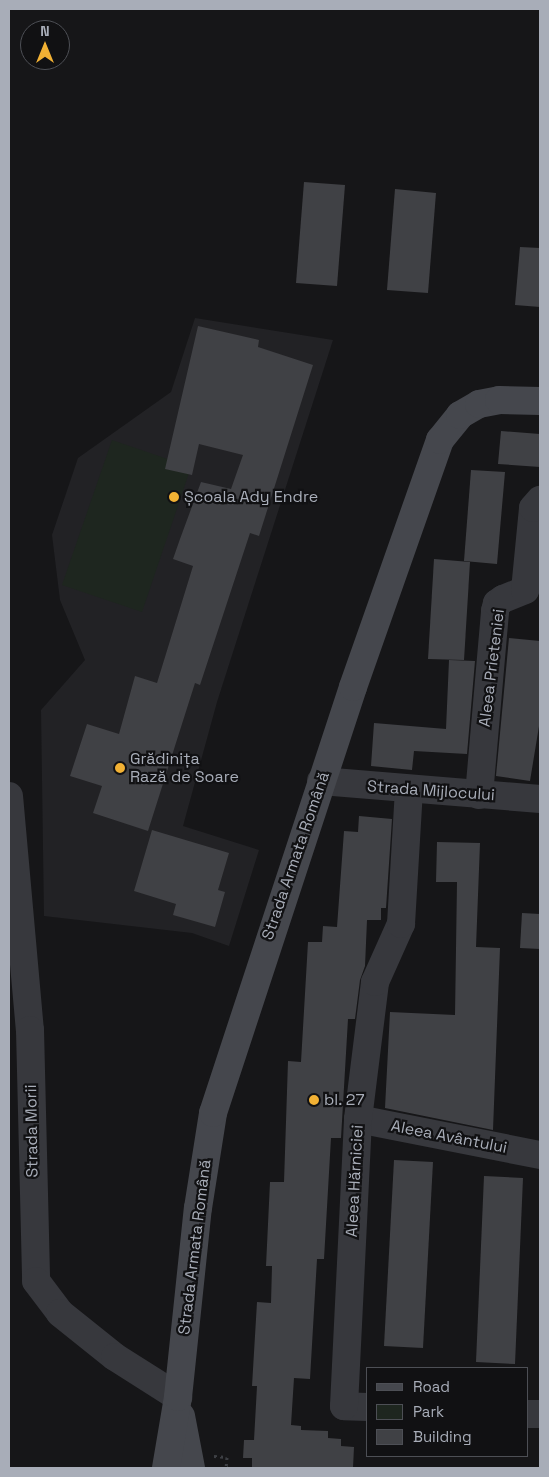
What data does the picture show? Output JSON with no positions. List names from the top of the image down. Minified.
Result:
{"streets":{"street":["Aleea Prieteniei","Strada Mijlocului","Strada Armata Română","Strada Morii","Aleea Avântului","Aleea Hărniciei"]},"crossings":[["Aleea Prieteniei","Strada Mijlocului"],["Strada Mijlocului","Strada Armata Română"],["Strada Mijlocului","Aleea Hărniciei"],["Strada Armata Română","Strada Morii"],["Aleea Avântului","Aleea Hărniciei"]],"places":["Școala Ady Endre","Grădinița Rază de Soare","bl. 27"],"legend":["Road","Park","Building"],"north":"top"}
